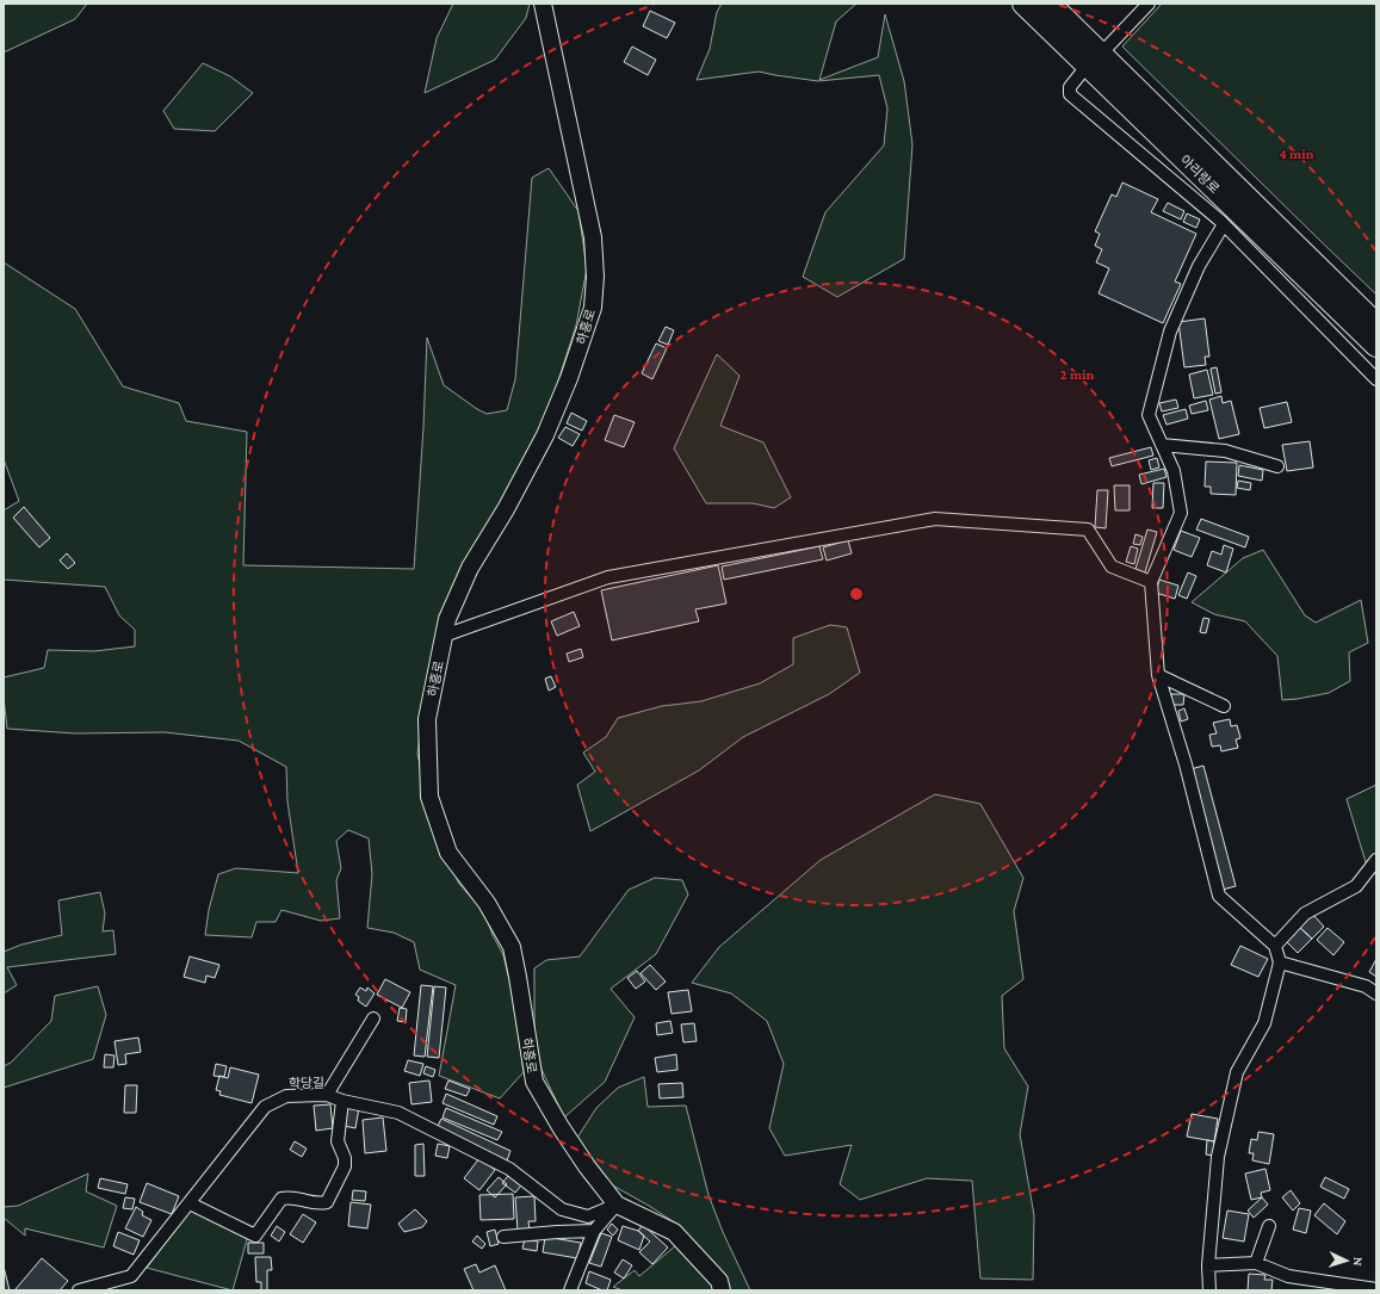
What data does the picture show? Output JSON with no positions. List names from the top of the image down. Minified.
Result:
{"streets":{"highway":["아리랑로"],"street":["하흥로","학당길"]},"crossings":[["하흥로","학당길"]],"north":"right","rings":["4 min","2 min"]}
